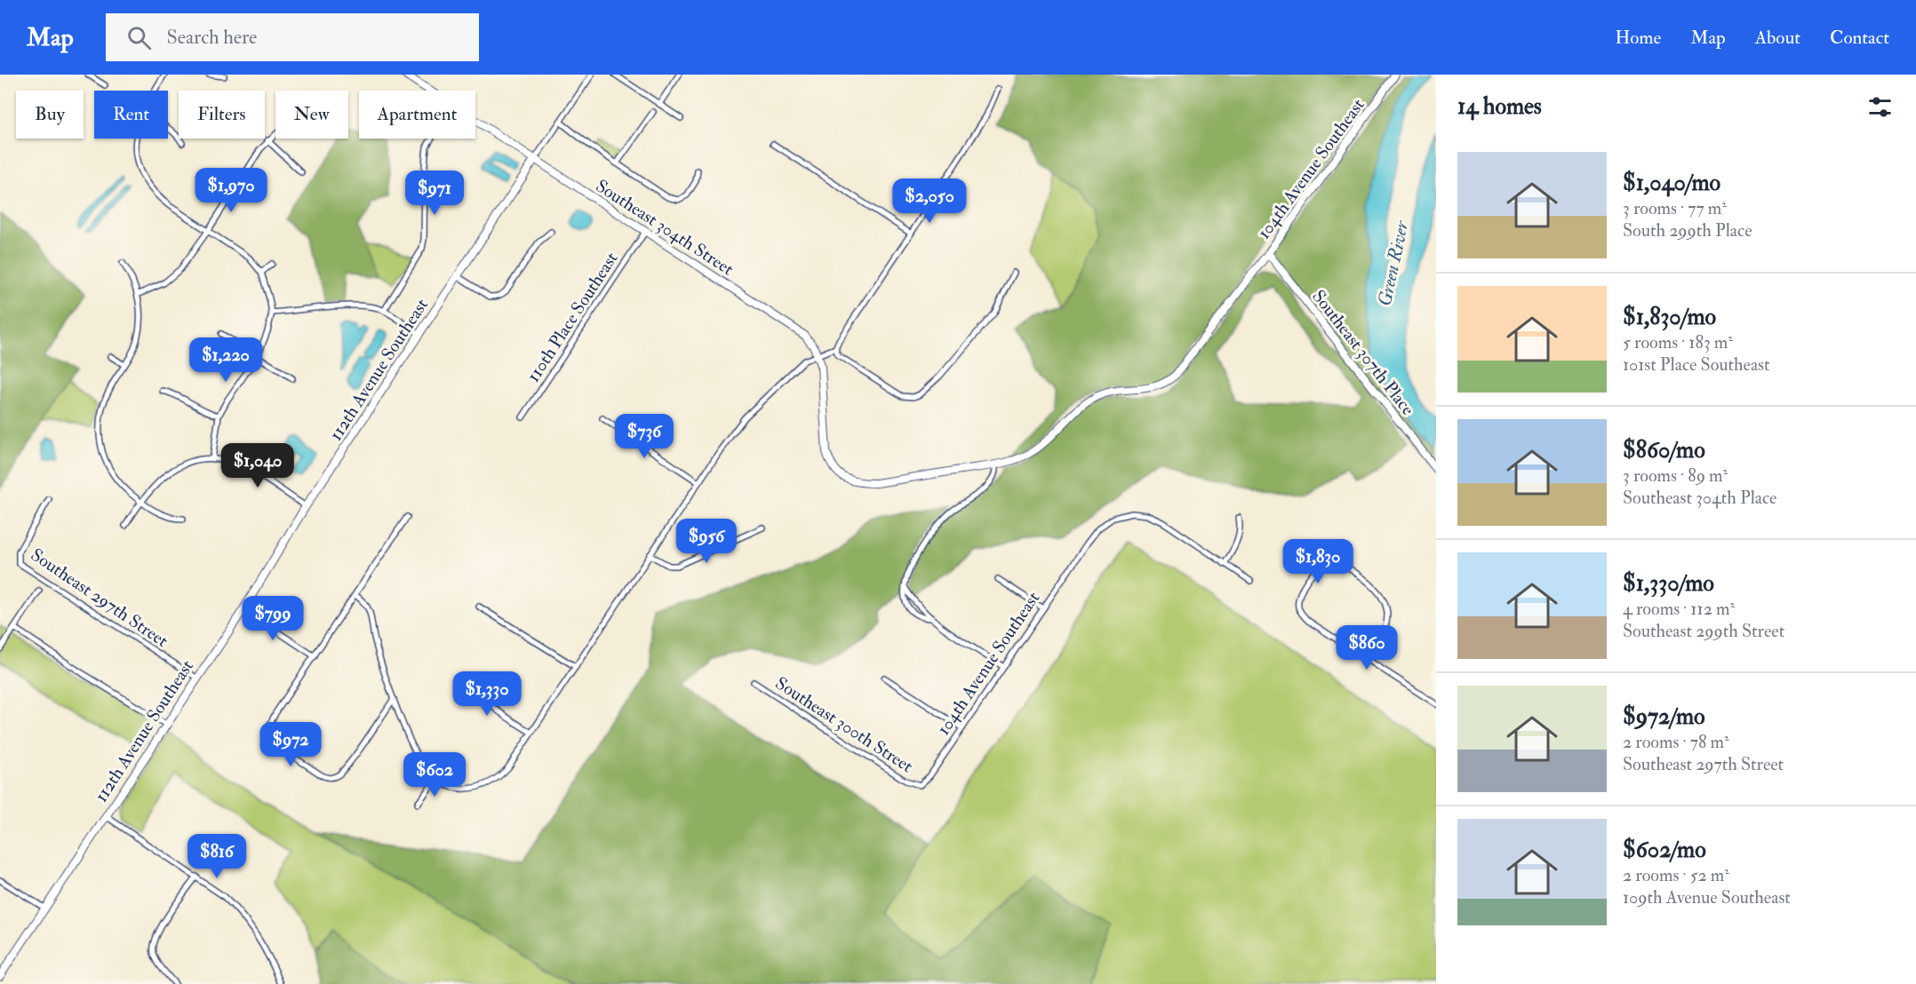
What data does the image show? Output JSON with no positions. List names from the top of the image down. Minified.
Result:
{"streets":{"street":["104th Avenue Southeast","Southeast 304th Street","110th Place Southeast","Southeast 307th Place","112th Avenue Southeast","Southeast 297th Street","Southeast 300th Street"]},"crossings":[["104th Avenue Southeast","Southeast 307th Place"],["104th Avenue Southeast","Southeast 300th Street"],["Southeast 304th Street","110th Place Southeast"],["Southeast 304th Street","112th Avenue Southeast"],["112th Avenue Southeast","Southeast 297th Street"]],"water":["Green River"],"page":{"header":"Map","search":"Search here","nav":["Home","Map","About","Contact"],"heading":"14 homes","chip":["Buy","Rent","Filters","New","Apartment"],"list":[{"name":"$1,040/mo","note":"3 rooms · 77 m² · South 299th Place"},{"name":"$1,830/mo","note":"5 rooms · 183 m² · 101st Place Southeast"},{"name":"$860/mo","note":"3 rooms · 89 m² · Southeast 304th Place"},{"name":"$1,330/mo","note":"4 rooms · 112 m² · Southeast 299th Street"},{"name":"$972/mo","note":"2 rooms · 78 m² · Southeast 297th Street"},{"name":"$602/mo","note":"2 rooms · 52 m² · 109th Avenue Southeast"}],"price":["$1,970","$971","$2,050","$1,220","$736","$1,040","$956","$1,830","$799","$860","$1,330","$972","$602","$816"]}}
